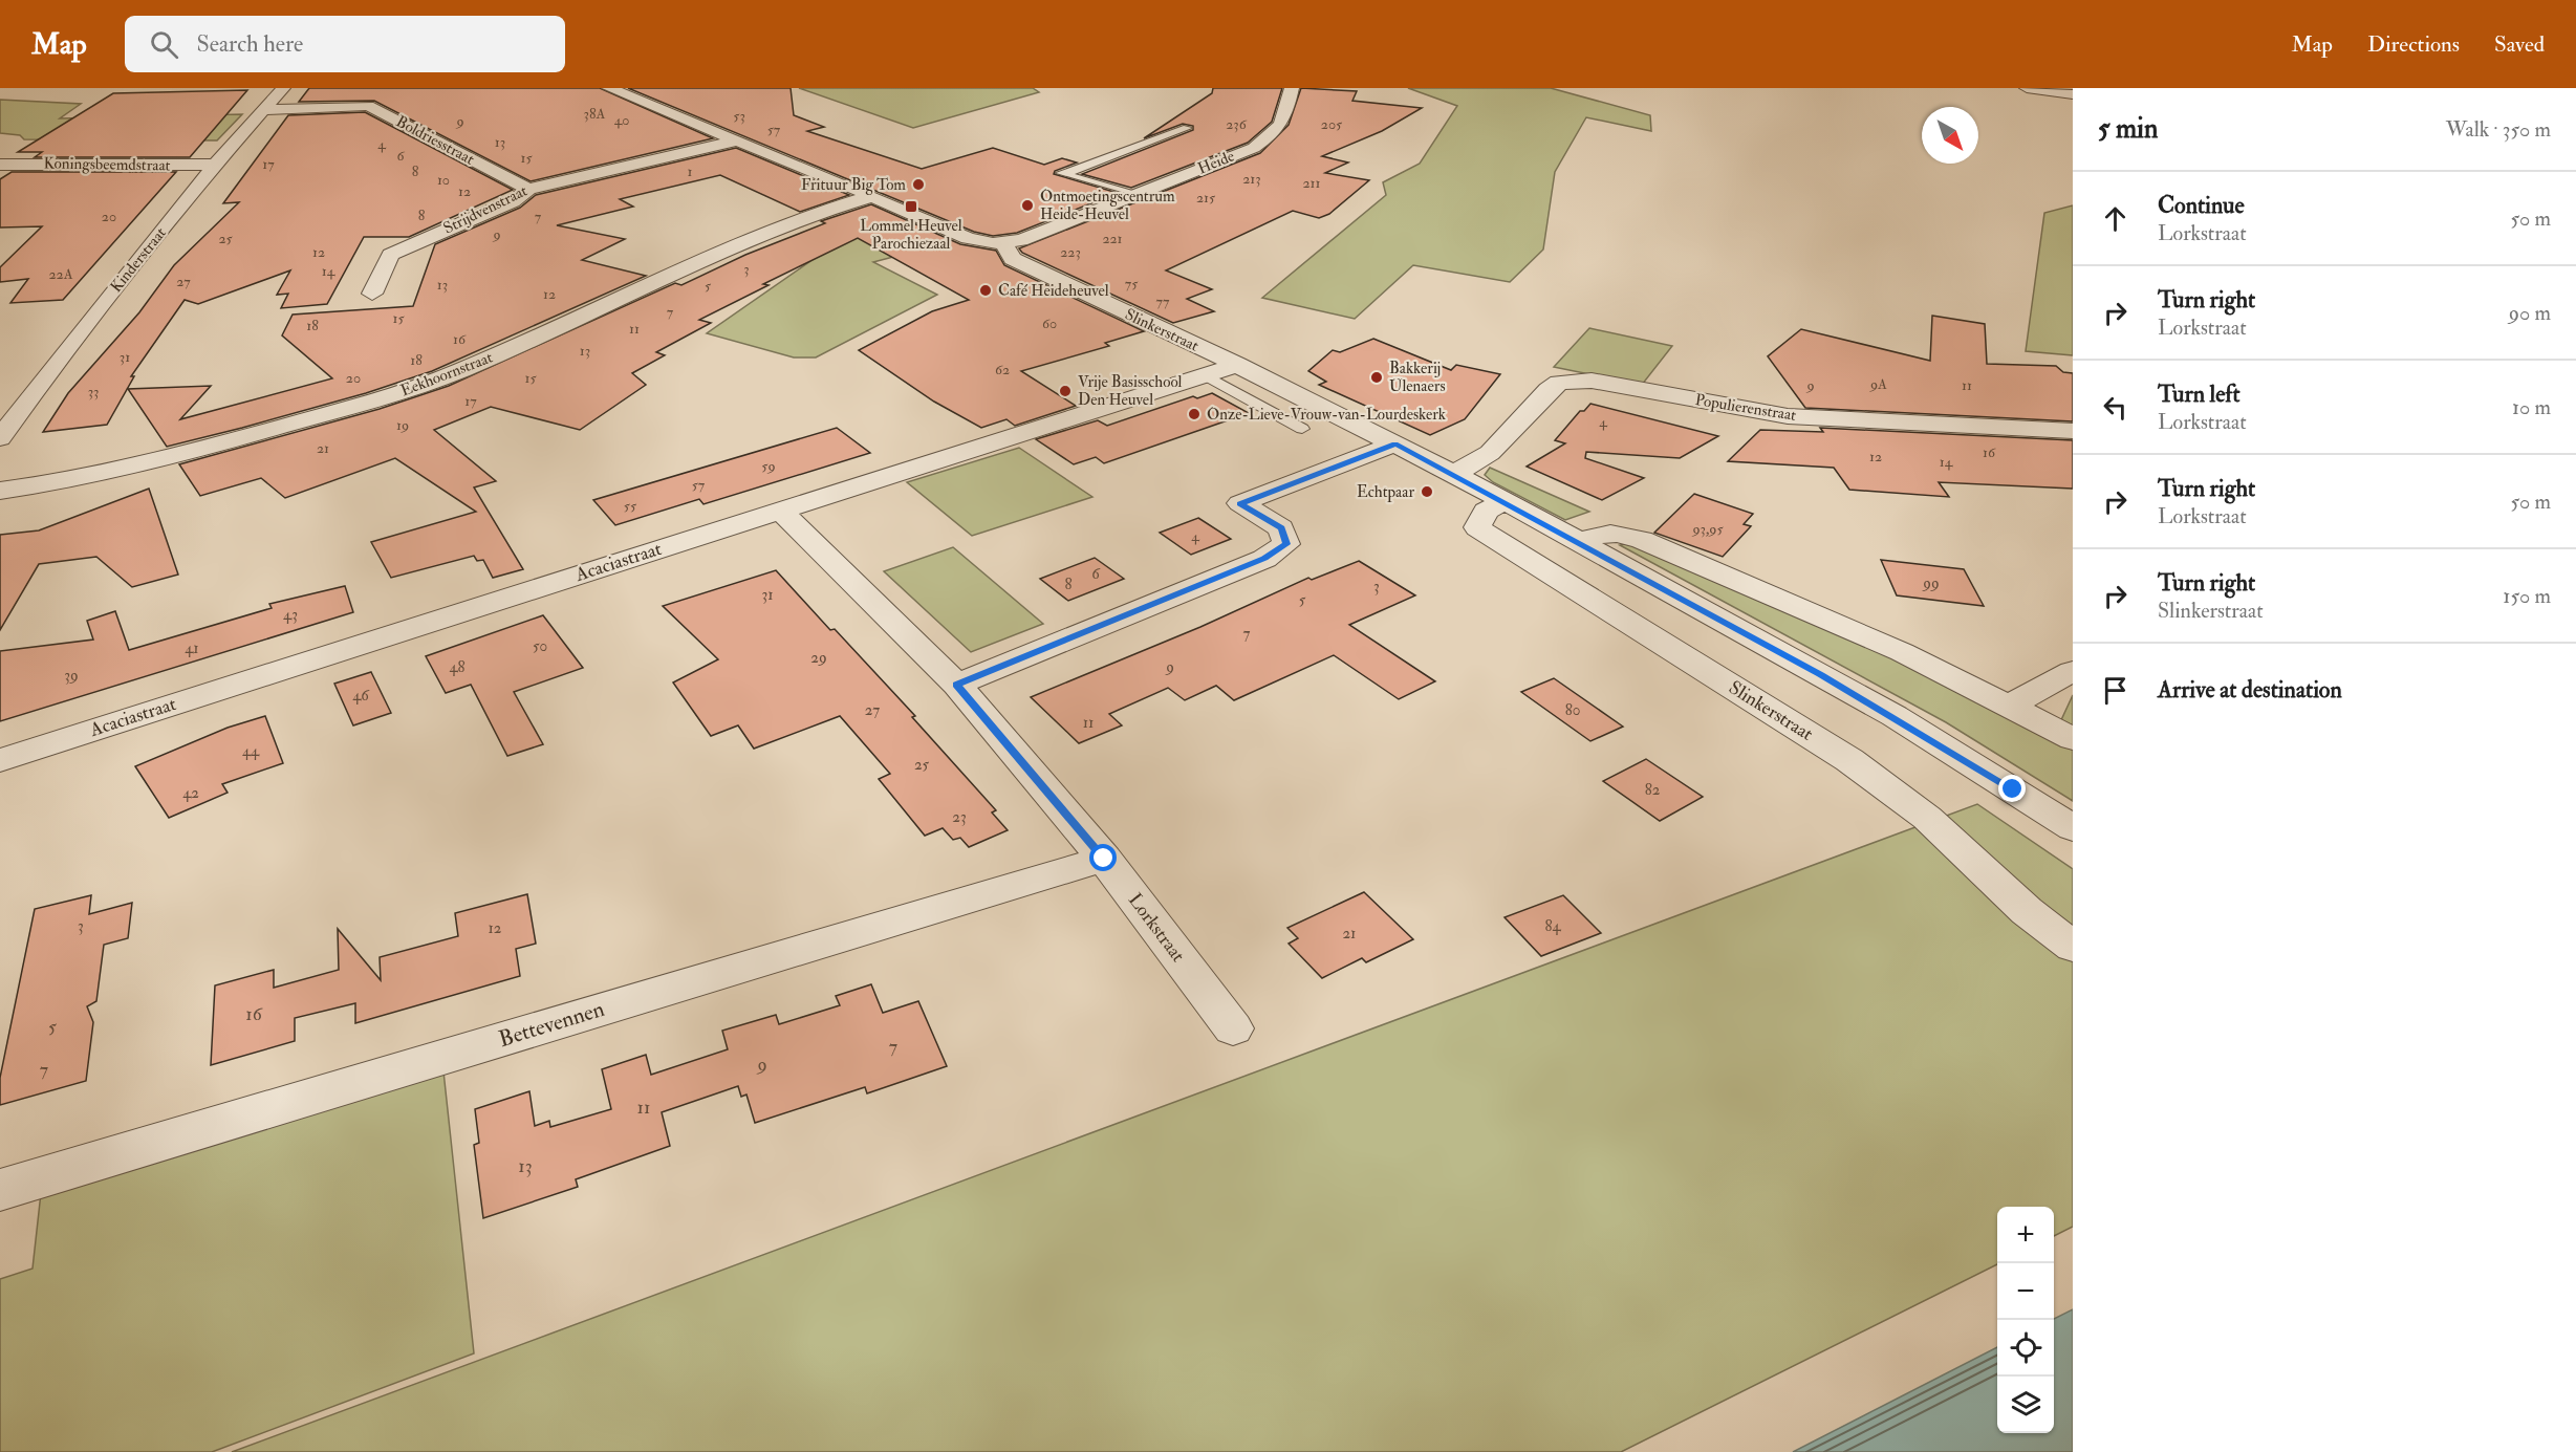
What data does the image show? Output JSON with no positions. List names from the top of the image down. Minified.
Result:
{"streets":{"street":["Boldriesstraat","Heide","Koningsbeemdstraat","Strijdvenstraat","Kinderstraat","Slinkerstraat","Eekhoornstraat","Populierenstraat","Acaciastraat","Lorkstraat","Bettevennen"]},"crossings":[["Boldriesstraat","Strijdvenstraat"],["Boldriesstraat","Kinderstraat"],["Heide","Slinkerstraat"],["Koningsbeemdstraat","Kinderstraat"],["Slinkerstraat","Populierenstraat"],["Slinkerstraat","Acaciastraat"],["Acaciastraat","Lorkstraat"],["Lorkstraat","Bettevennen"]],"places":{"other":["Frituur Big Tom","Ontmoetingscentrum Heide-Heuvel","Café Heideheuvel","Bakkerij Ulenaers","Vrije Basisschool Den Heuvel","Onze-Lieve-Vrouw-van-Lourdeskerk","Echtpaar"],"transit":["Lommel Heuvel Parochiezaal"]},"house_numbers":["38A","53","40","9","236","205","57","13","4","6","15","17","8","1","213","10","211","12","215","8","20","7","9","25","221","12","223","3","14","22A","27","75","13","5","12","77","7","15","60","18","11","16","13","31","18","62","20","15","9A","9","11","33","17","4","19","21","16","12","14","59","57","55","93,95","4","6","99","8","3","31","5","43","7","50","41","29","48","9","39","46","27","80","11","44","25","82","42","23","3","84","12","21","16","5","7","9","7","11","13"],"north":"bottom right","page":{"header":"Map","search":"Search here","nav":["Map","Directions","Saved"],"heading":["5 min","Walk · 350 m"],"list":[["Continue","Lorkstraat","50 m"],["Turn right","Lorkstraat","90 m"],["Turn left","Lorkstraat","10 m"],["Turn right","Lorkstraat","50 m"],["Turn right","Slinkerstraat","150 m"],"Arrive at destination"],"map_buttons":["+","−"]}}
